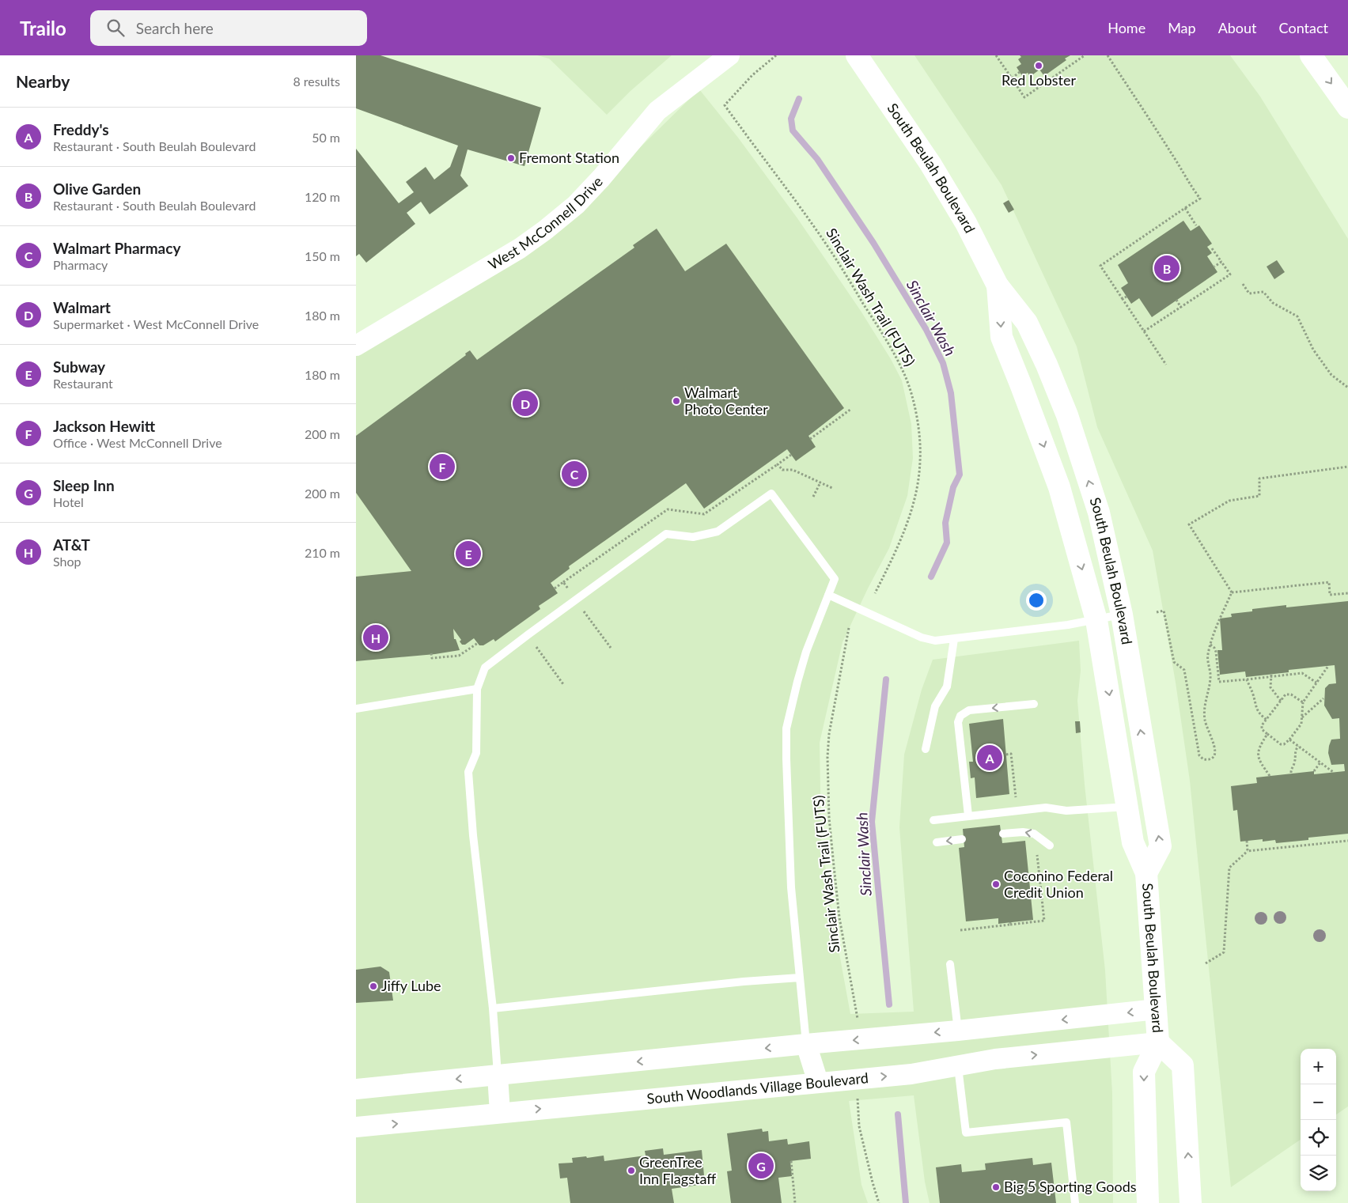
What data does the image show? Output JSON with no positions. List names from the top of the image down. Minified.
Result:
{"streets":{"main road":["South Beulah Boulevard"],"street":["West McConnell Drive","South Woodlands Village Boulevard"],"path":["Sinclair Wash Trail (FUTS)"]},"crossings":[["South Beulah Boulevard","South Woodlands Village Boulevard"]],"water":["Sinclair Wash"],"places":["Red Lobster","Fremont Station","Walmart Photo Center","Coconino Federal Credit Union","Jiffy Lube","GreenTree Inn Flagstaff","Big 5 Sporting Goods"],"page":{"header":"Trailo","search":"Search here","nav":["Home","Map","About","Contact"],"heading":["Nearby","8 results"],"list":[{"mark":"A","name":"Freddy's","note":"Restaurant · South Beulah Boulevard","value":"50 m"},{"mark":"B","name":"Olive Garden","note":"Restaurant · South Beulah Boulevard","value":"120 m"},{"mark":"C","name":"Walmart Pharmacy","note":"Pharmacy","value":"150 m"},{"mark":"D","name":"Walmart","note":"Supermarket · West McConnell Drive","value":"180 m"},{"mark":"E","name":"Subway","note":"Restaurant","value":"180 m"},{"mark":"F","name":"Jackson Hewitt","note":"Office · West McConnell Drive","value":"200 m"},{"mark":"G","name":"Sleep Inn","note":"Hotel","value":"200 m"},{"mark":"H","name":"AT&T","note":"Shop","value":"210 m"}],"pins":["B","D","F","C","E","H","A","G"],"map_buttons":["+","−"]}}
